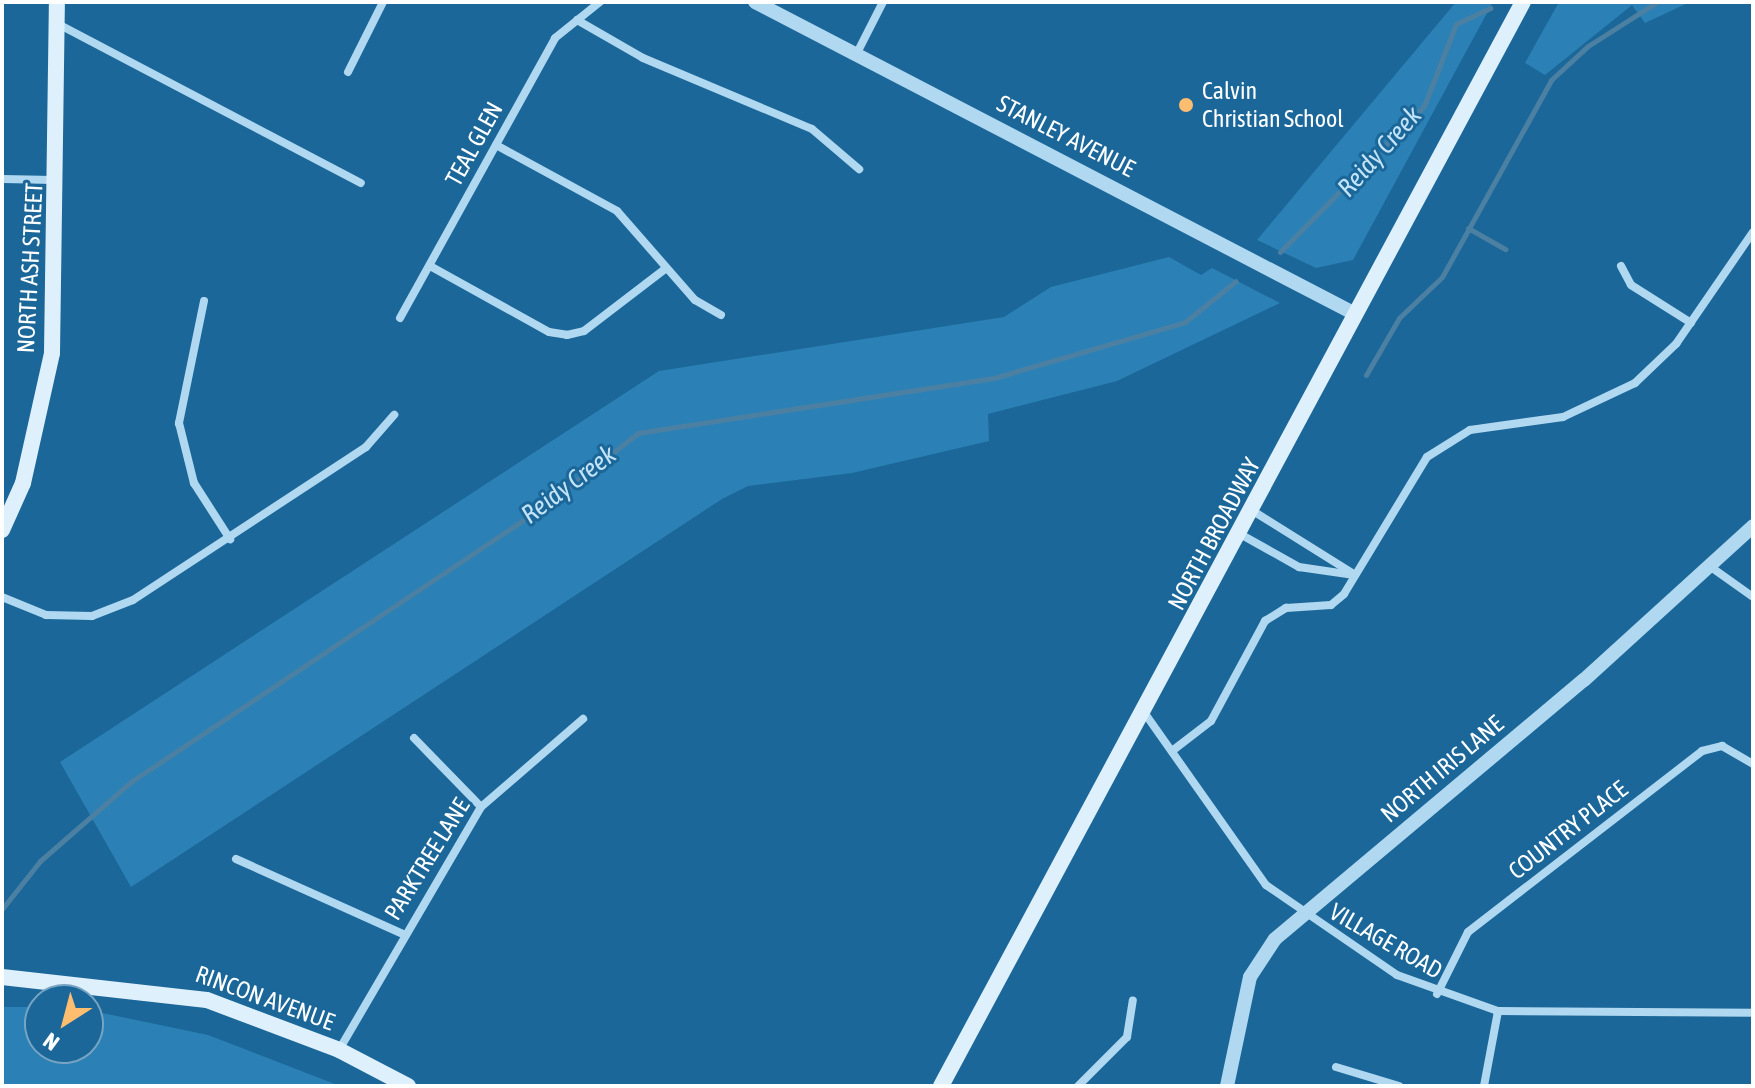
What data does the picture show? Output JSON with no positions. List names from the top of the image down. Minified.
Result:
{"streets":{"main road":["NORTH ASH STREET","NORTH BROADWAY","RINCON AVENUE"],"street":["STANLEY AVENUE","TEAL GLEN","NORTH IRIS LANE","COUNTRY PLACE","PARKTREE LANE","VILLAGE ROAD"]},"crossings":[["STANLEY AVENUE","NORTH BROADWAY"],["NORTH BROADWAY","VILLAGE ROAD"],["NORTH IRIS LANE","VILLAGE ROAD"],["COUNTRY PLACE","VILLAGE ROAD"],["PARKTREE LANE","RINCON AVENUE"]],"water":["Reidy Creek"],"places":["Calvin Christian School"],"north":"bottom left"}
